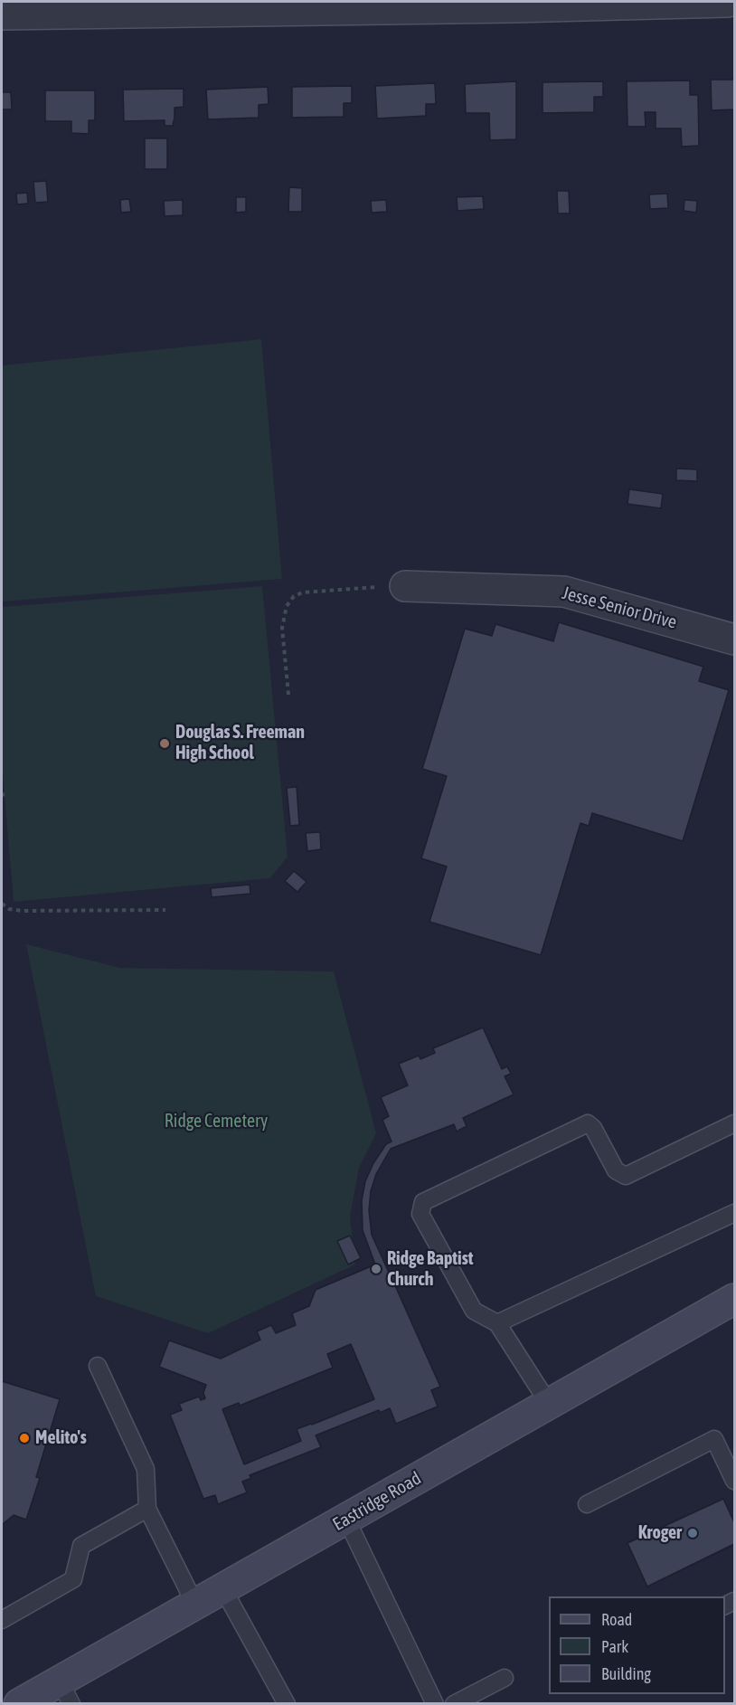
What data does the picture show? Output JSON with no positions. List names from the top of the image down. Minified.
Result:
{"streets":{"main road":["Eastridge Road"],"street":["Jesse Senior Drive"]},"parks":["Ridge Cemetery"],"places":["Douglas S. Freeman High School","Ridge Baptist Church","Melito's","Kroger"],"legend":["Road","Park","Building"]}
